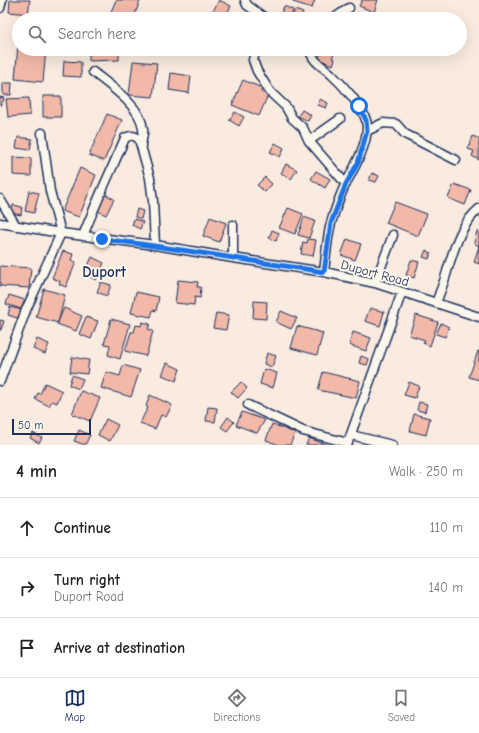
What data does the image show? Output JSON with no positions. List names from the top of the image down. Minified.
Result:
{"streets":{"street":["Duport Road"]},"districts":["Duport"],"scale_bar":"50 m","page":{"search":"Search here","scale":"50 m","heading":["4 min","Walk · 250 m"],"list":[["Continue","110 m"],["Turn right","Duport Road","140 m"],"Arrive at destination"],"nav":["Map","Directions","Saved"]}}
